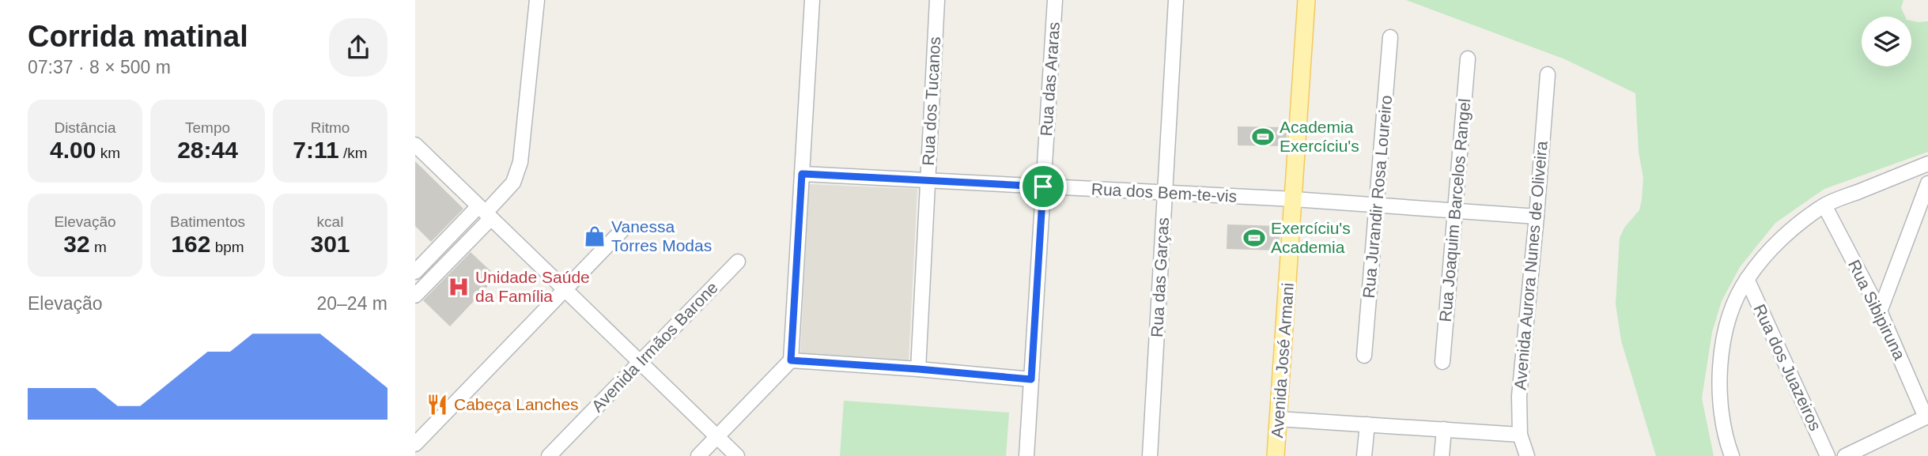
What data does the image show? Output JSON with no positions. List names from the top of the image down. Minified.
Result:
{"streets":{"main road":["Avenida José Armani"],"street":["Rua das Araras","Rua dos Tucanos","Rua dos Bem-te-vis","Rua Jurandir Rosa Loureiro","Rua Joaquim Barcelos Rangel","Avenida Aurora Nunes de Oliveira","Rua das Garças","Rua Sibipiruna","Avenida Irmãos Barone","Rua dos Juazeiros"]},"crossings":[["Rua das Araras","Rua dos Bem-te-vis"],["Rua dos Tucanos","Rua dos Bem-te-vis"],["Rua dos Bem-te-vis","Rua Jurandir Rosa Loureiro"],["Rua dos Bem-te-vis","Rua Joaquim Barcelos Rangel"],["Rua dos Bem-te-vis","Avenida Aurora Nunes de Oliveira"],["Rua dos Bem-te-vis","Rua das Garças"],["Rua dos Bem-te-vis","Avenida José Armani"]],"places":{"sports":["Academia Exercíciu's","Exercíciu's Academia"],"shop":["Vanessa Torres Modas"],"hospital":["Unidade Saúde da Família"],"restaurant":["Cabeça Lanches"]},"page":{"heading":["Corrida matinal","07:37 · 8 × 500 m"],"stats":[["Distância","4.00 km"],["Tempo","28:44"],["Ritmo","7:11 /km"],["Elevação","32 m"],["Batimentos","162 bpm"],["kcal","301"]],"chart":["Elevação","20–24 m"]}}
